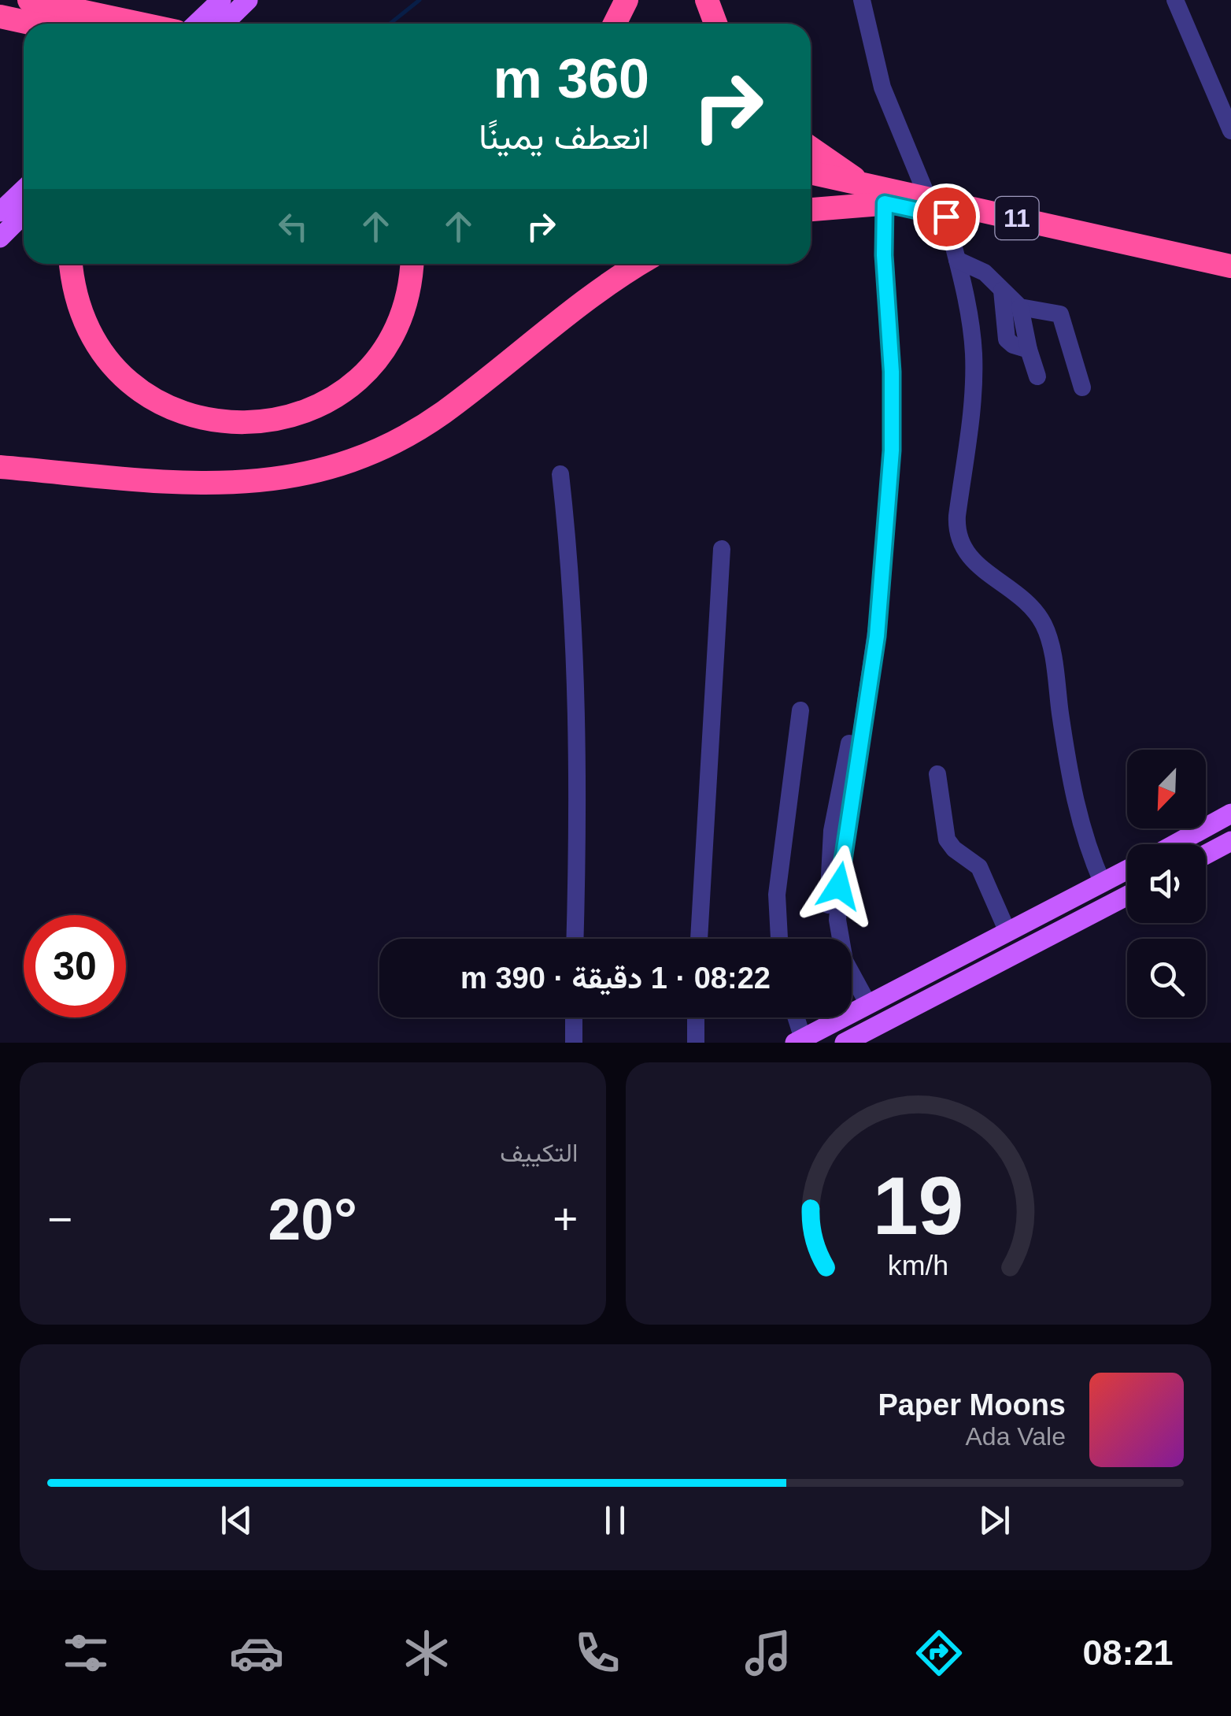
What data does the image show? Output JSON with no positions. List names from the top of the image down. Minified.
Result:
{"streets":{"highway":["11"]},"north":"bottom left","page":{"turn":["360 m","انعطف يمينًا"],"limit":"30","trip":"08:22 · 1 دقيقة · 390 m","tile":"التكييف","heat":["−","20°","+"],"song":["Paper Moons","Ada Vale"],"tabs":"08:21","gauge":["19","km/h"]}}
